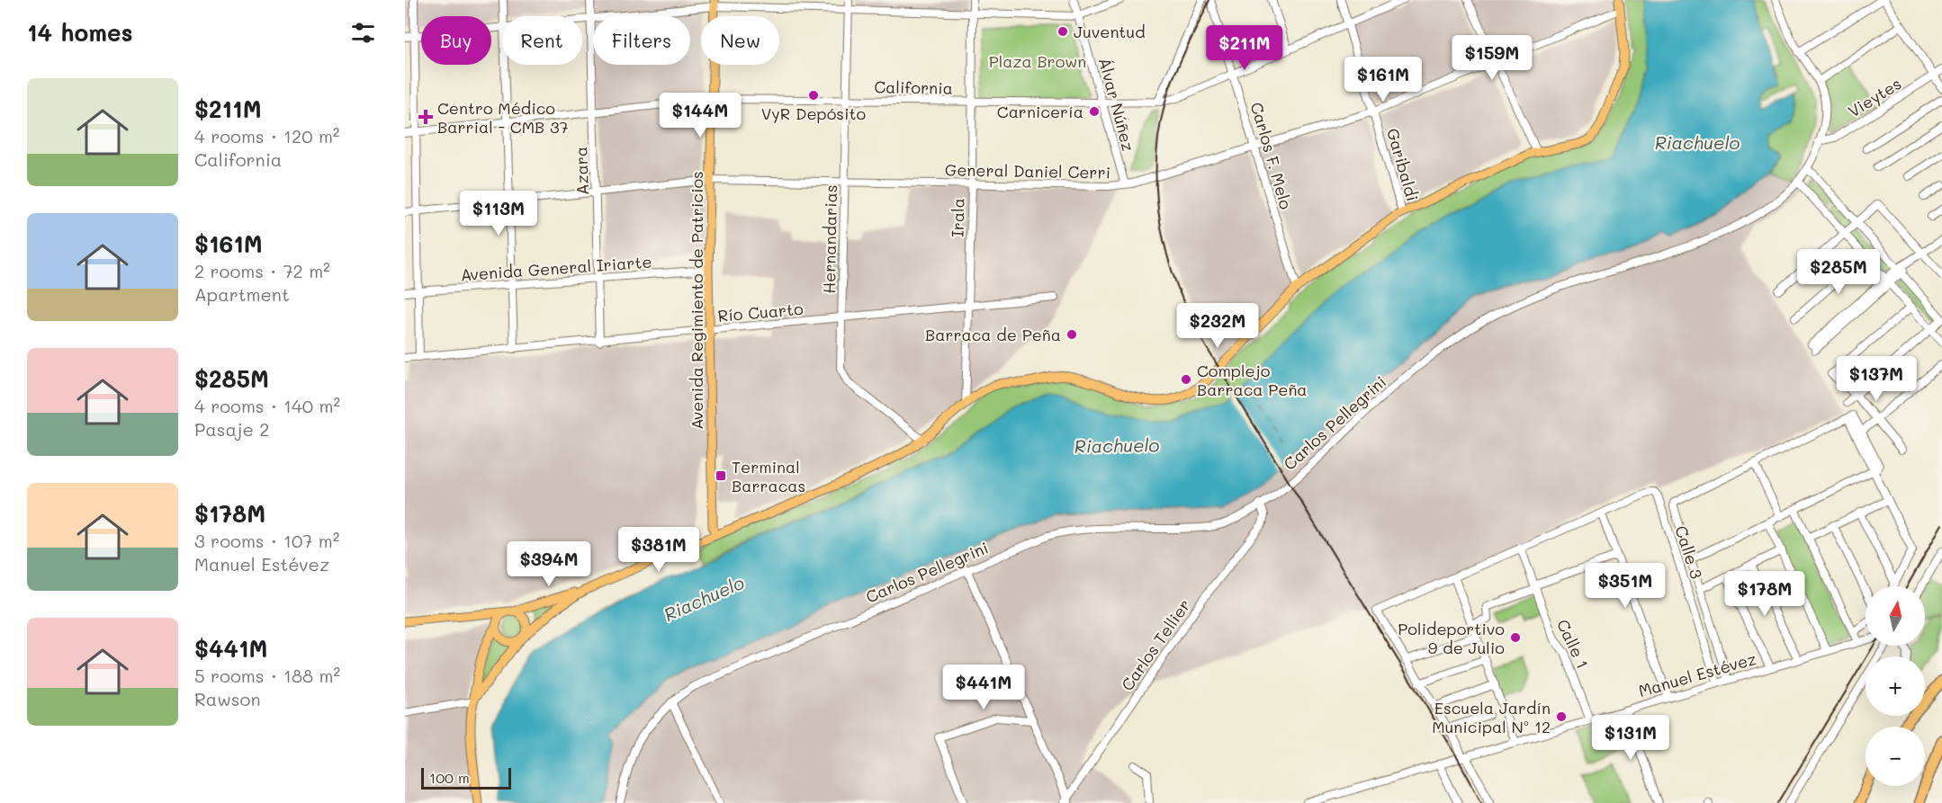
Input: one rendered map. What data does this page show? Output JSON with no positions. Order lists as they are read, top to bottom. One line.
{"streets":{"main road":["Avenida Regimiento de Patricios"],"street":["California","Vieytes","Álvar Núñez","Carlos F. Melo","Garibaldi","Azara","General Daniel Cerri","Irala","Hernandarias","Avenida General Iriarte","Río Cuarto","Carlos Pellegrini","Calle 3","Calle 1","Carlos Tellier","Manuel Estévez"]},"crossings":[["California","Álvar Núñez"],["California","Carlos F. Melo"],["California","Garibaldi"],["California","Azara"],["California","Irala"],["California","Hernandarias"],["California","Avenida Regimiento de Patricios"],["Vieytes","Carlos Pellegrini"],["Álvar Núñez","General Daniel Cerri"],["Carlos F. Melo","General Daniel Cerri"],["Garibaldi","General Daniel Cerri"],["Azara","General Daniel Cerri"],["Azara","Avenida General Iriarte"],["Azara","Río Cuarto"],["General Daniel Cerri","Irala"],["General Daniel Cerri","Hernandarias"],["General Daniel Cerri","Avenida Regimiento de Patricios"],["Irala","Río Cuarto"],["Hernandarias","Río Cuarto"],["Avenida General Iriarte","Avenida Regimiento de Patricios"],["Avenida Regimiento de Patricios","Río Cuarto"],["Carlos Pellegrini","Carlos Tellier"],["Calle 3","Manuel Estévez"],["Calle 1","Manuel Estévez"]],"water":["Riachuelo"],"parks":["Plaza Brown"],"places":{"other":["Juventud","VyR Depósito","Carnicería","Barraca de Peña","Complejo Barraca Peña","Polideportivo 9 de Julio","Escuela Jardín Municipal Nº 12"],"health":["Centro Médico Barrial - CMB 37"],"transit":["Terminal Barracas"]},"scale_bar":"100 m","north":"top","page":{"heading":"14 homes","chip":["Buy","Rent","Filters","New"],"price":["$211M","$159M","$161M","$144M","$113M","$285M","$232M","$137M","$381M","$394M","$351M","$178M","$441M","$131M"],"list":[{"name":"$211M","note":"4 rooms · 120 m² · California"},{"name":"$161M","note":"2 rooms · 72 m² · Apartment"},{"name":"$285M","note":"4 rooms · 140 m² · Pasaje 2"},{"name":"$178M","note":"3 rooms · 107 m² · Manuel Estévez"},{"name":"$441M","note":"5 rooms · 188 m² · Rawson"}],"map_buttons":["+","−"],"scale":"100 m"}}
